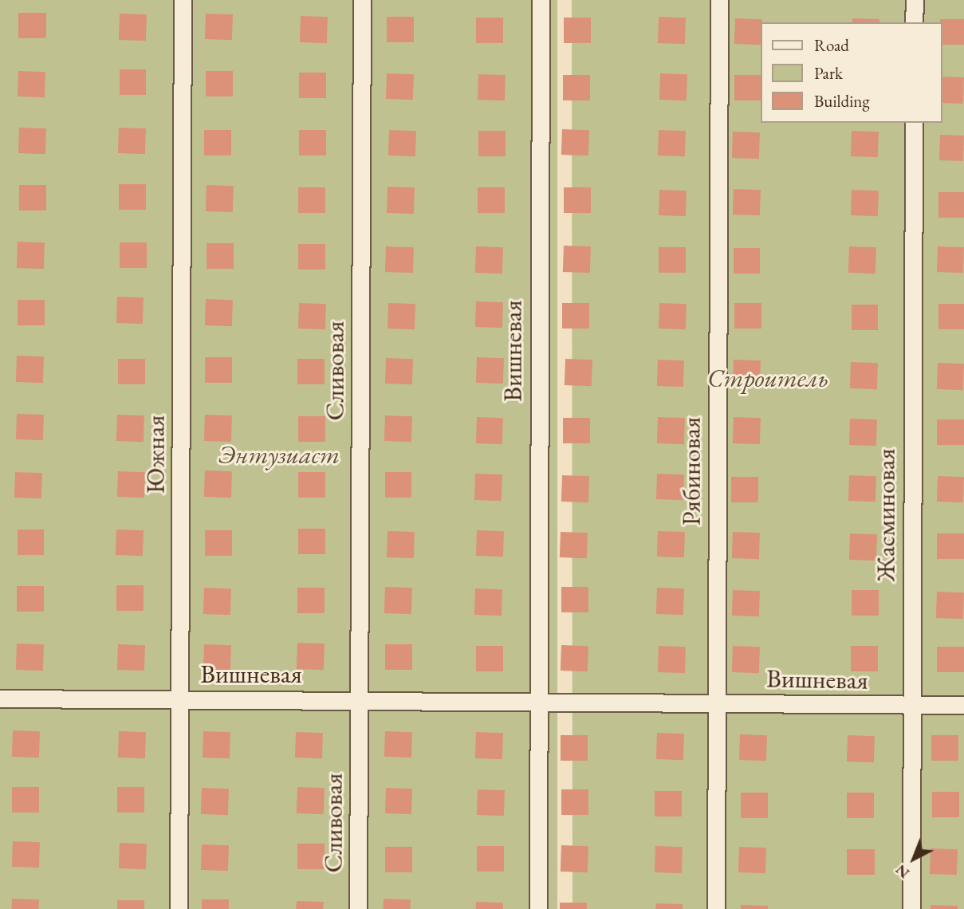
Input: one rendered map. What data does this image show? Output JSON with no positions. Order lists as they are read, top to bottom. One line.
{"streets":{"street":["Вишневая","Сливовая","Южная","Рябиновая","Жасминовая"]},"crossings":[["Вишневая","Сливовая"],["Вишневая","Южная"],["Вишневая","Рябиновая"],["Вишневая","Жасминовая"]],"parks":["Строитель","Энтузиаст"],"legend":["Road","Park","Building"],"north":"bottom left"}
